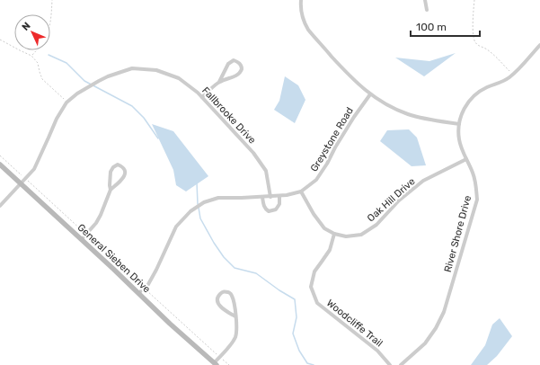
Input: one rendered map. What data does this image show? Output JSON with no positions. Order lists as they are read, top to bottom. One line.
{"streets":{"street":["Fallbrooke Drive","Greystone Road","Oak Hill Drive","River Shore Drive","General Sieben Drive","Woodcliffe Trail"]},"crossings":[["Fallbrooke Drive","Greystone Road"],["Fallbrooke Drive","General Sieben Drive"],["Greystone Road","General Sieben Drive"],["Oak Hill Drive","River Shore Drive"],["Oak Hill Drive","Woodcliffe Trail"]],"scale_bar":"100 m","north":"top left"}
